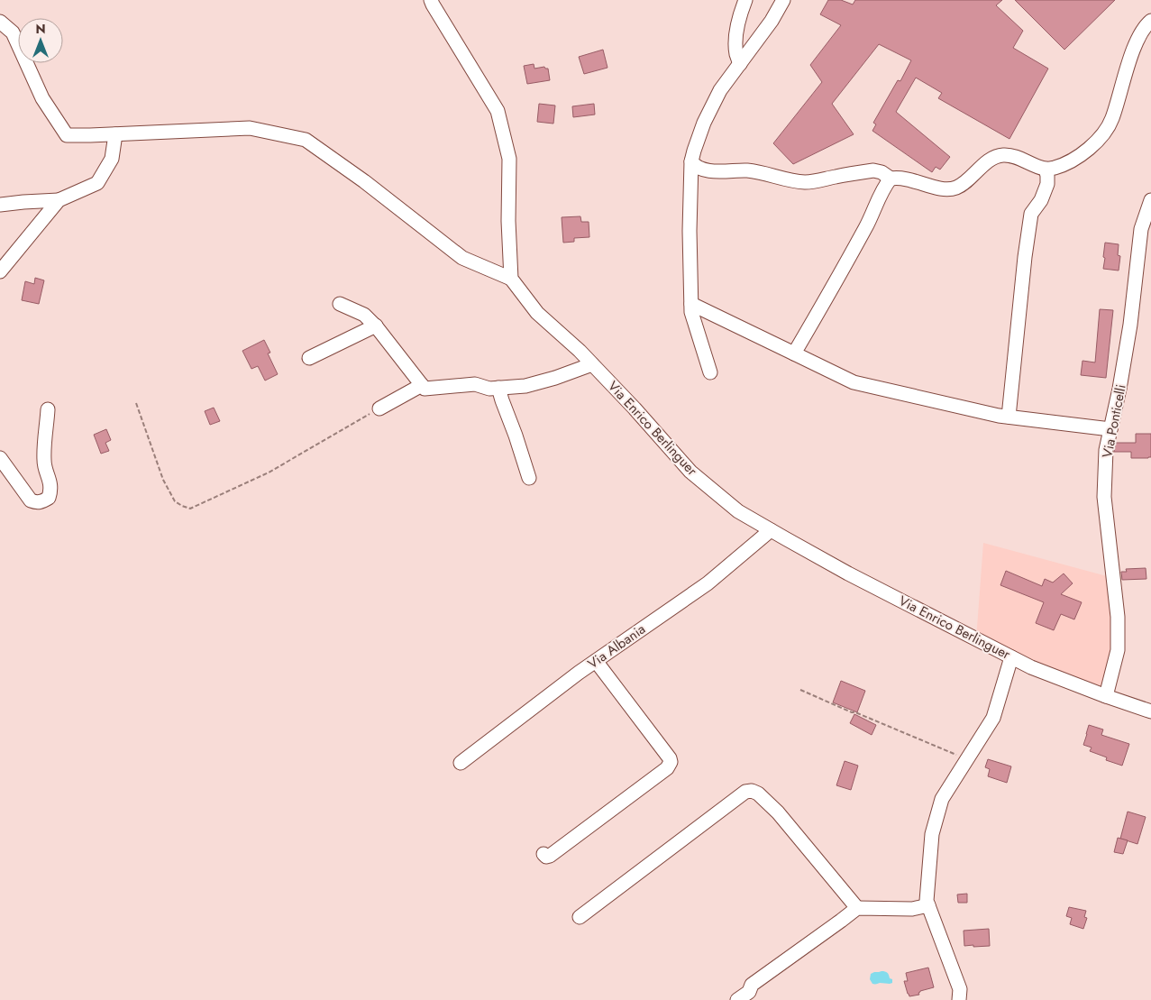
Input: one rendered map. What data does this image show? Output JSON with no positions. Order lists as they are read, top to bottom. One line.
{"streets":{"street":["Via Ponticelli","Via Enrico Berlinguer","Via Albania"]},"crossings":[["Via Ponticelli","Via Enrico Berlinguer"],["Via Enrico Berlinguer","Via Albania"]],"north":"top"}
